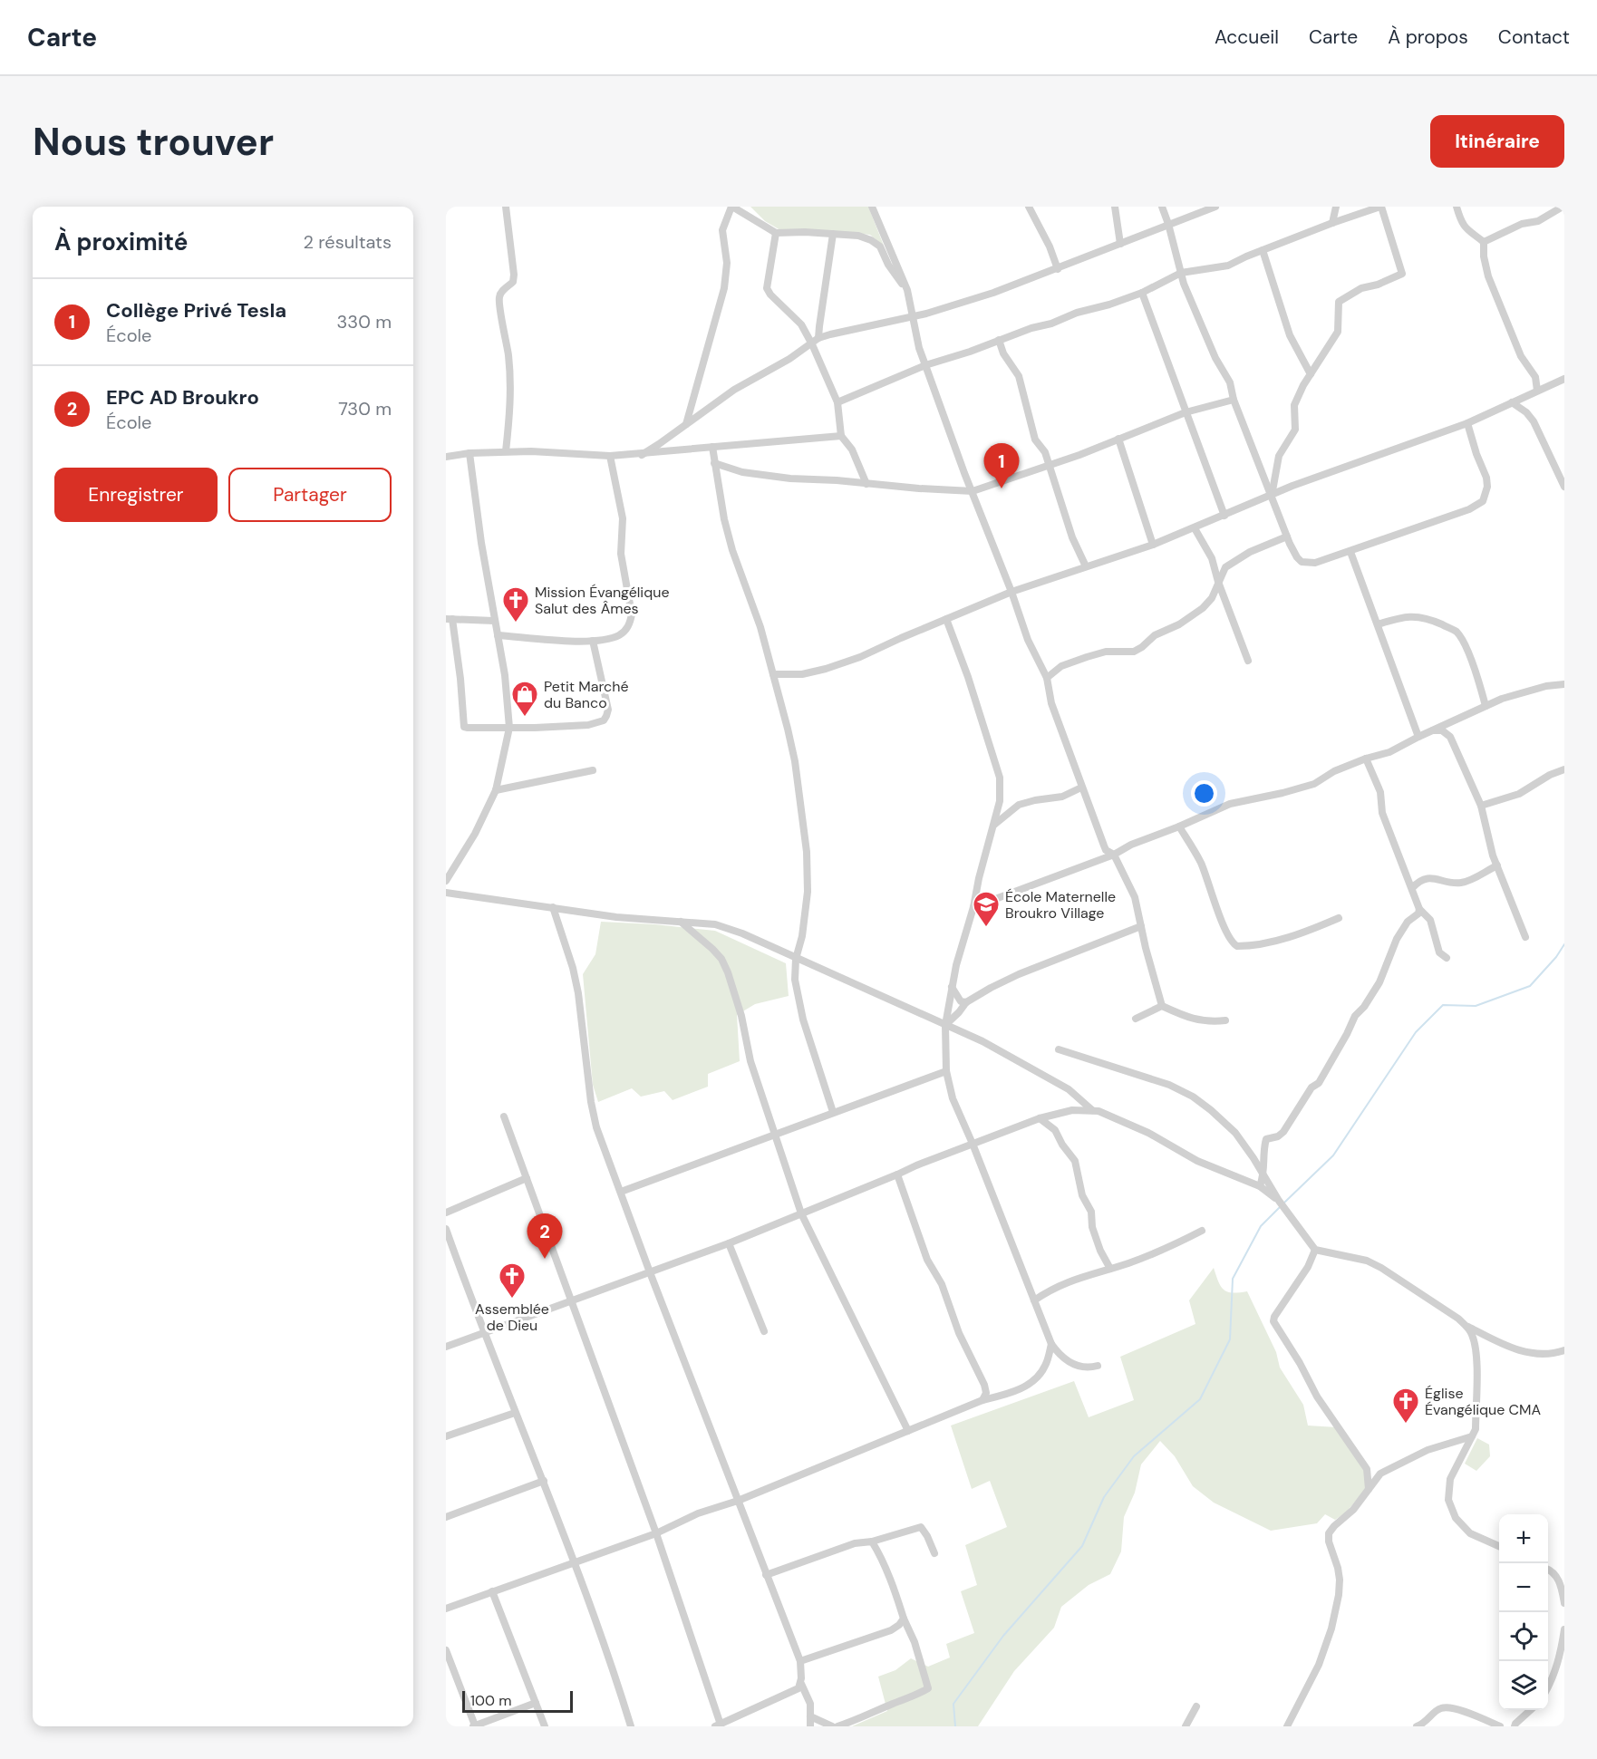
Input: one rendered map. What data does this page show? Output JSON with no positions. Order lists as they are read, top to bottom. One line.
{"places":{"church":["Mission Évangélique Salut des Âmes","Assemblée de Dieu","Église Évangélique CMA"],"shop":["Petit Marché du Banco"],"school or university":["École Maternelle Broukro Village"]},"scale_bar":"100 m","page":{"header":"Carte","nav":["Accueil","Carte","À propos","Contact"],"buttons":["Itinéraire",["Enregistrer","Partager"]],"title":"Nous trouver","heading":["À proximité","2 résultats"],"list":[{"mark":"1","name":"Collège Privé Tesla","note":"École","value":"330 m"},{"mark":"2","name":"EPC AD Broukro","note":"École","value":"730 m"}],"pins":["1","2"],"map_buttons":["+","−"],"scale":"100 m"}}
